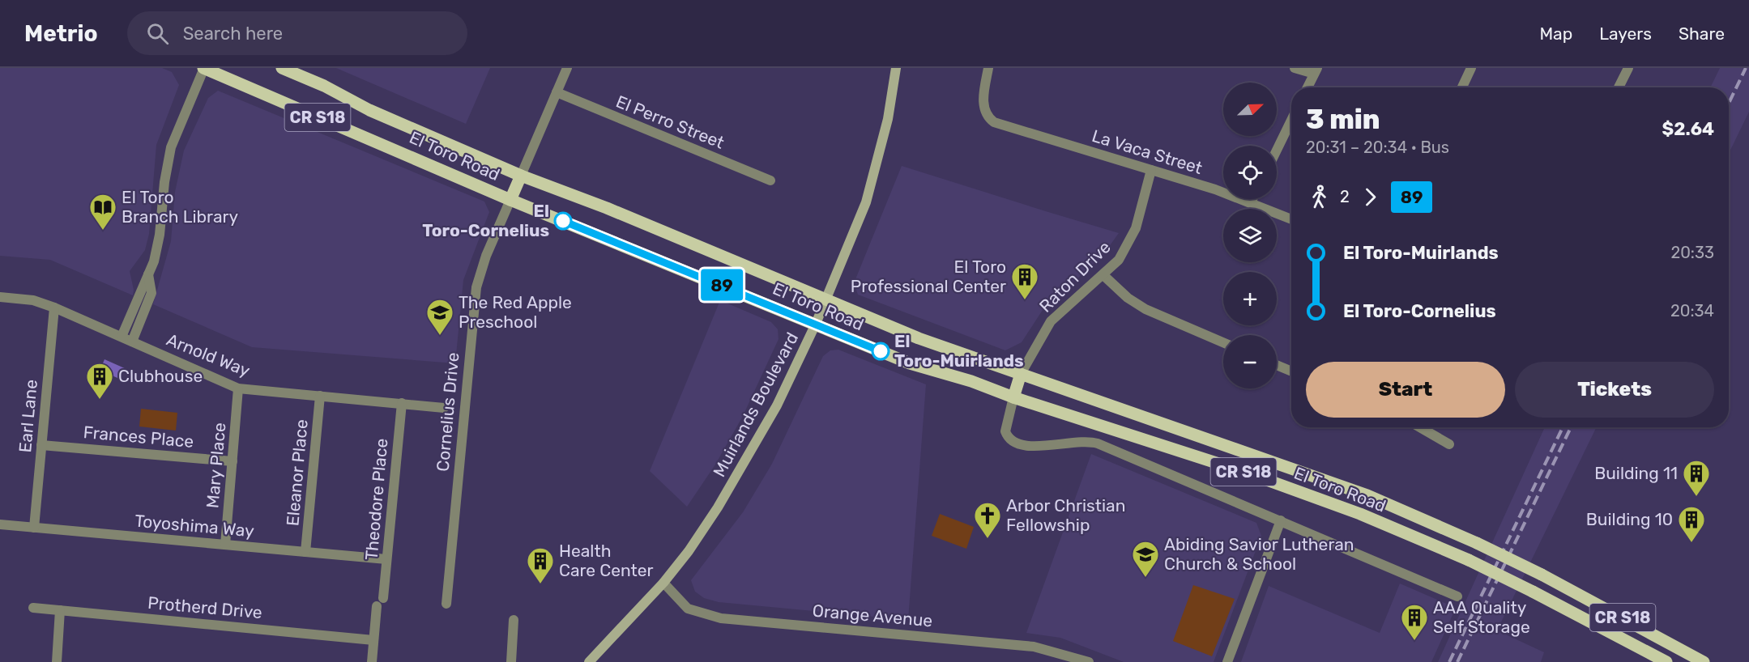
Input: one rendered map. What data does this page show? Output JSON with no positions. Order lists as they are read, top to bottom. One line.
{"streets":{"main road":["CR S18","El Toro Road","Muirlands Boulevard"],"street":["El Perro Street","La Vaca Street","Raton Drive","Arnold Way","Cornelius Drive","Earl Lane","Frances Place","Mary Place","Eleanor Place","Theodore Place","Toyoshima Way","Protherd Drive","Orange Avenue"]},"crossings":[["La Vaca Street","Raton Drive"],["El Toro Road","Raton Drive"],["El Toro Road","Muirlands Boulevard"],["El Toro Road","Cornelius Drive"],["Arnold Way","Earl Lane"],["Arnold Way","Mary Place"],["Arnold Way","Eleanor Place"],["Arnold Way","Theodore Place"],["Muirlands Boulevard","Orange Avenue"],["Earl Lane","Frances Place"],["Earl Lane","Toyoshima Way"],["Frances Place","Mary Place"],["Mary Place","Toyoshima Way"],["Eleanor Place","Toyoshima Way"],["Theodore Place","Toyoshima Way"],["Theodore Place","Protherd Drive"]],"places":{"other":["El Toro-Cornelius","El Toro-Muirlands"],"library":["El Toro Branch Library"],"building":["El Toro Professional Center","Clubhouse","Building 11","Building 10","Health Care Center","AAA Quality Self Storage"],"school or university":["The Red Apple Preschool","Abiding Savior Lutheran Church & School"],"church":["Arbor Christian Fellowship"]},"lines":["bus line 89"],"north":"top right","page":{"header":"Metrio","search":"Search here","nav":["Map","Layers","Share"],"on_map":"89","map_buttons":["+","−"],"heading":["3 min","20:31 – 20:34 · Bus","$2.64"],"legs":["2","89"],"list":[{"name":"El Toro-Muirlands","value":"20:33"},{"name":"El Toro-Cornelius","value":"20:34"}],"buttons":["Start","Tickets"]}}
